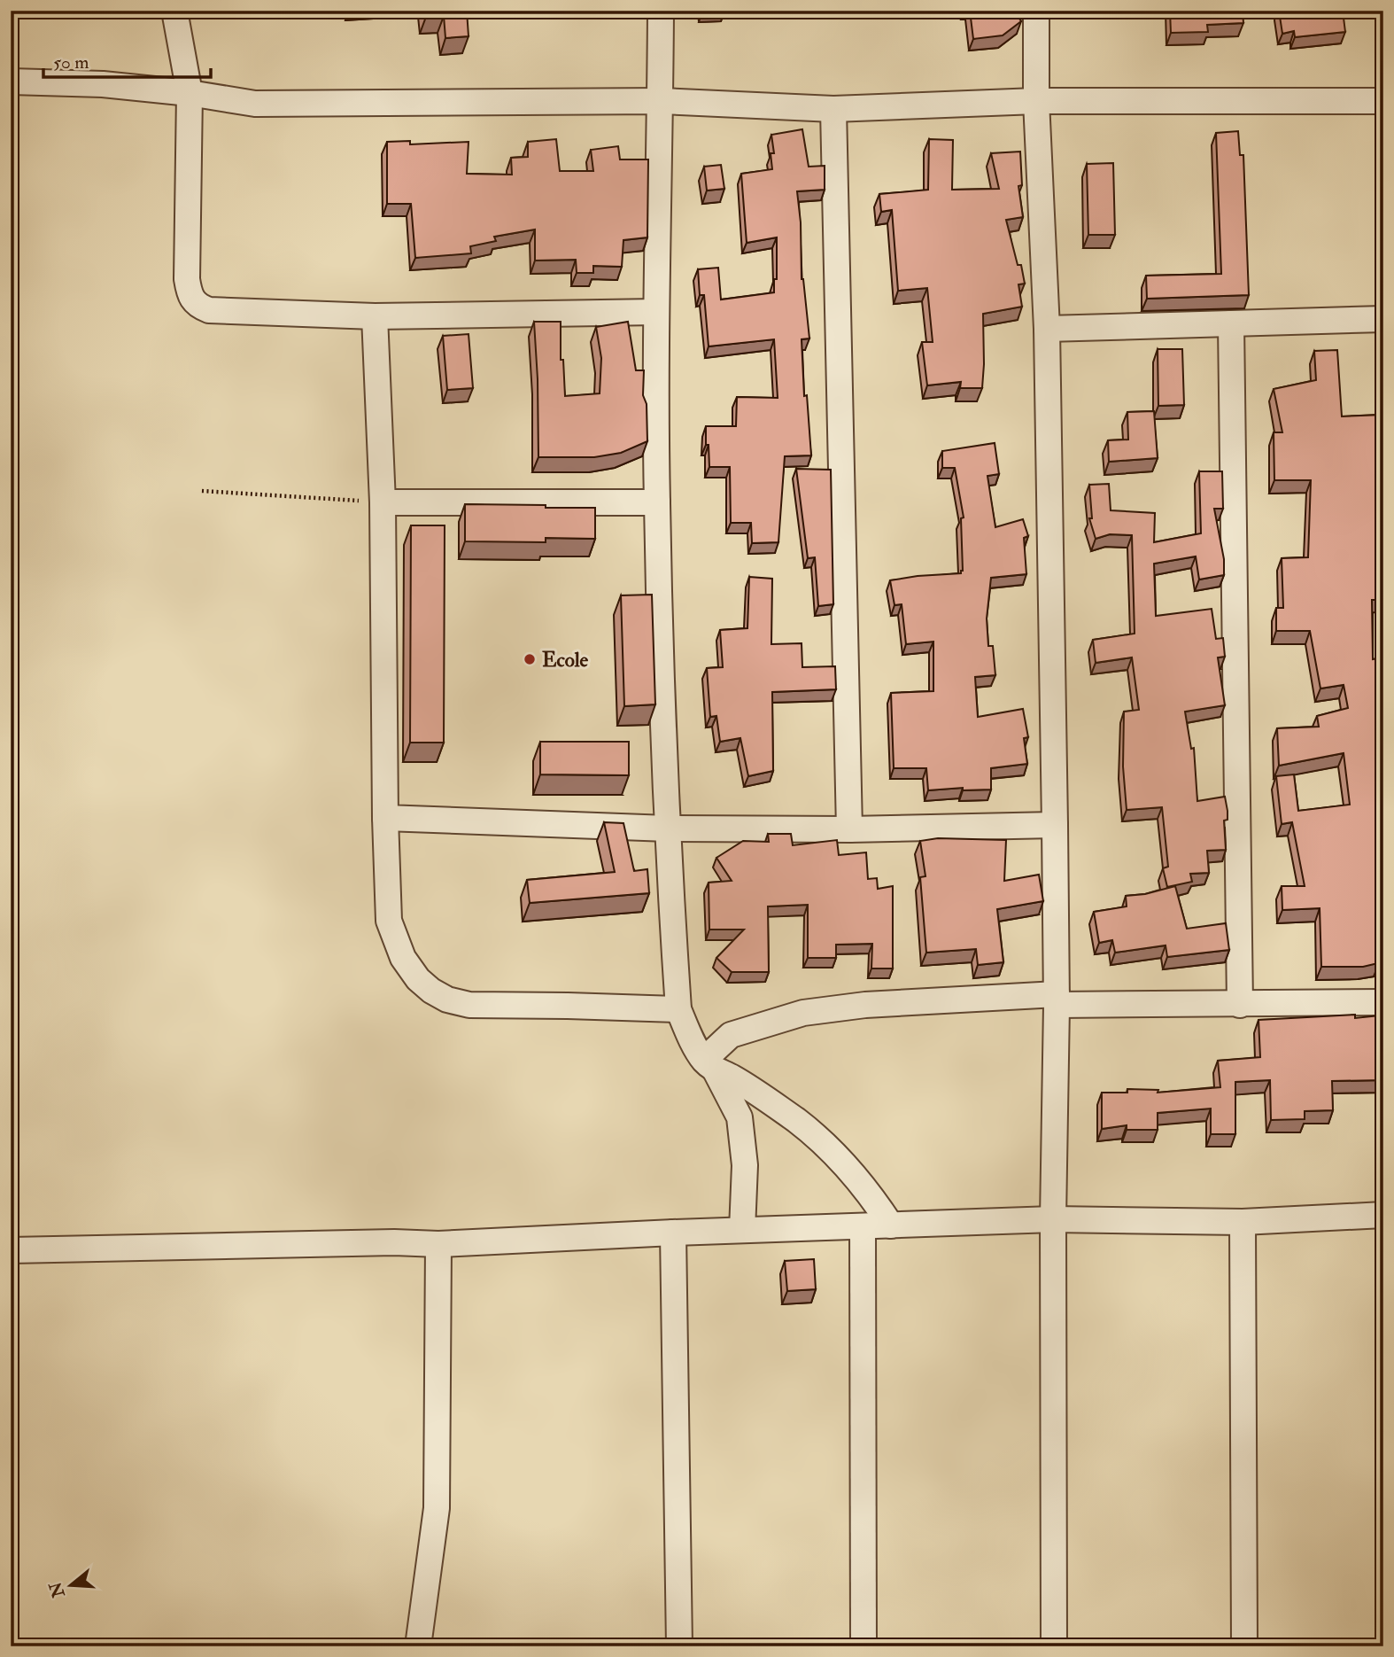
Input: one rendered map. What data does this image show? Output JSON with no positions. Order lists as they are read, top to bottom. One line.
{"places":["Ecole"],"scale_bar":"50 m","north":"left"}
